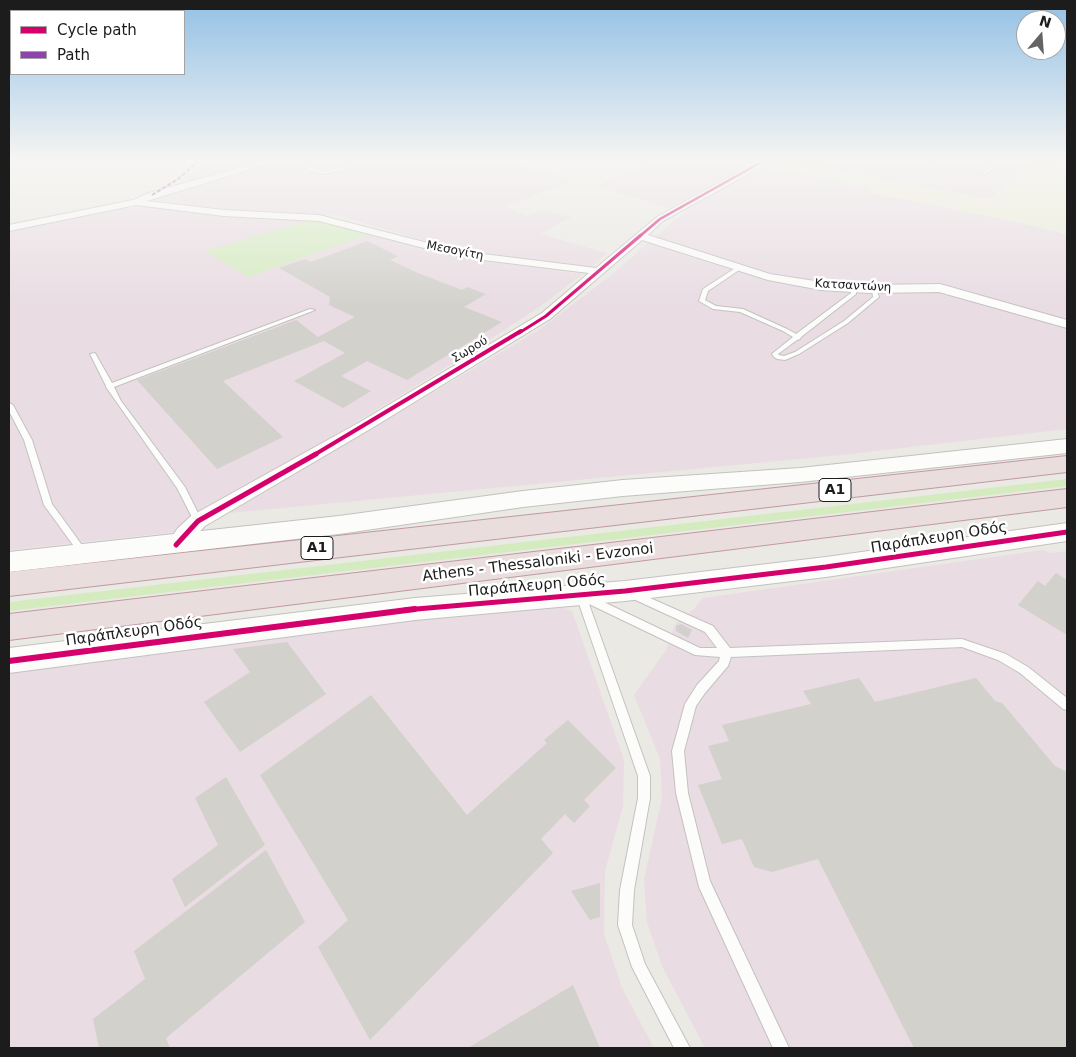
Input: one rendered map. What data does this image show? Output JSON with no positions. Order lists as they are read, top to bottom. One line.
{"streets":{"highway":["Α1","Athens - Thessaloniki - Evzonoi"],"street":["Μεσογίτη","Κατσαντώνη","Σωρού","Παράπλευρη Οδός"]},"crossings":[["Μεσογίτη","Σωρού"],["Κατσαντώνη","Σωρού"]],"legend":["Cycle path","Path"],"north":"top"}
